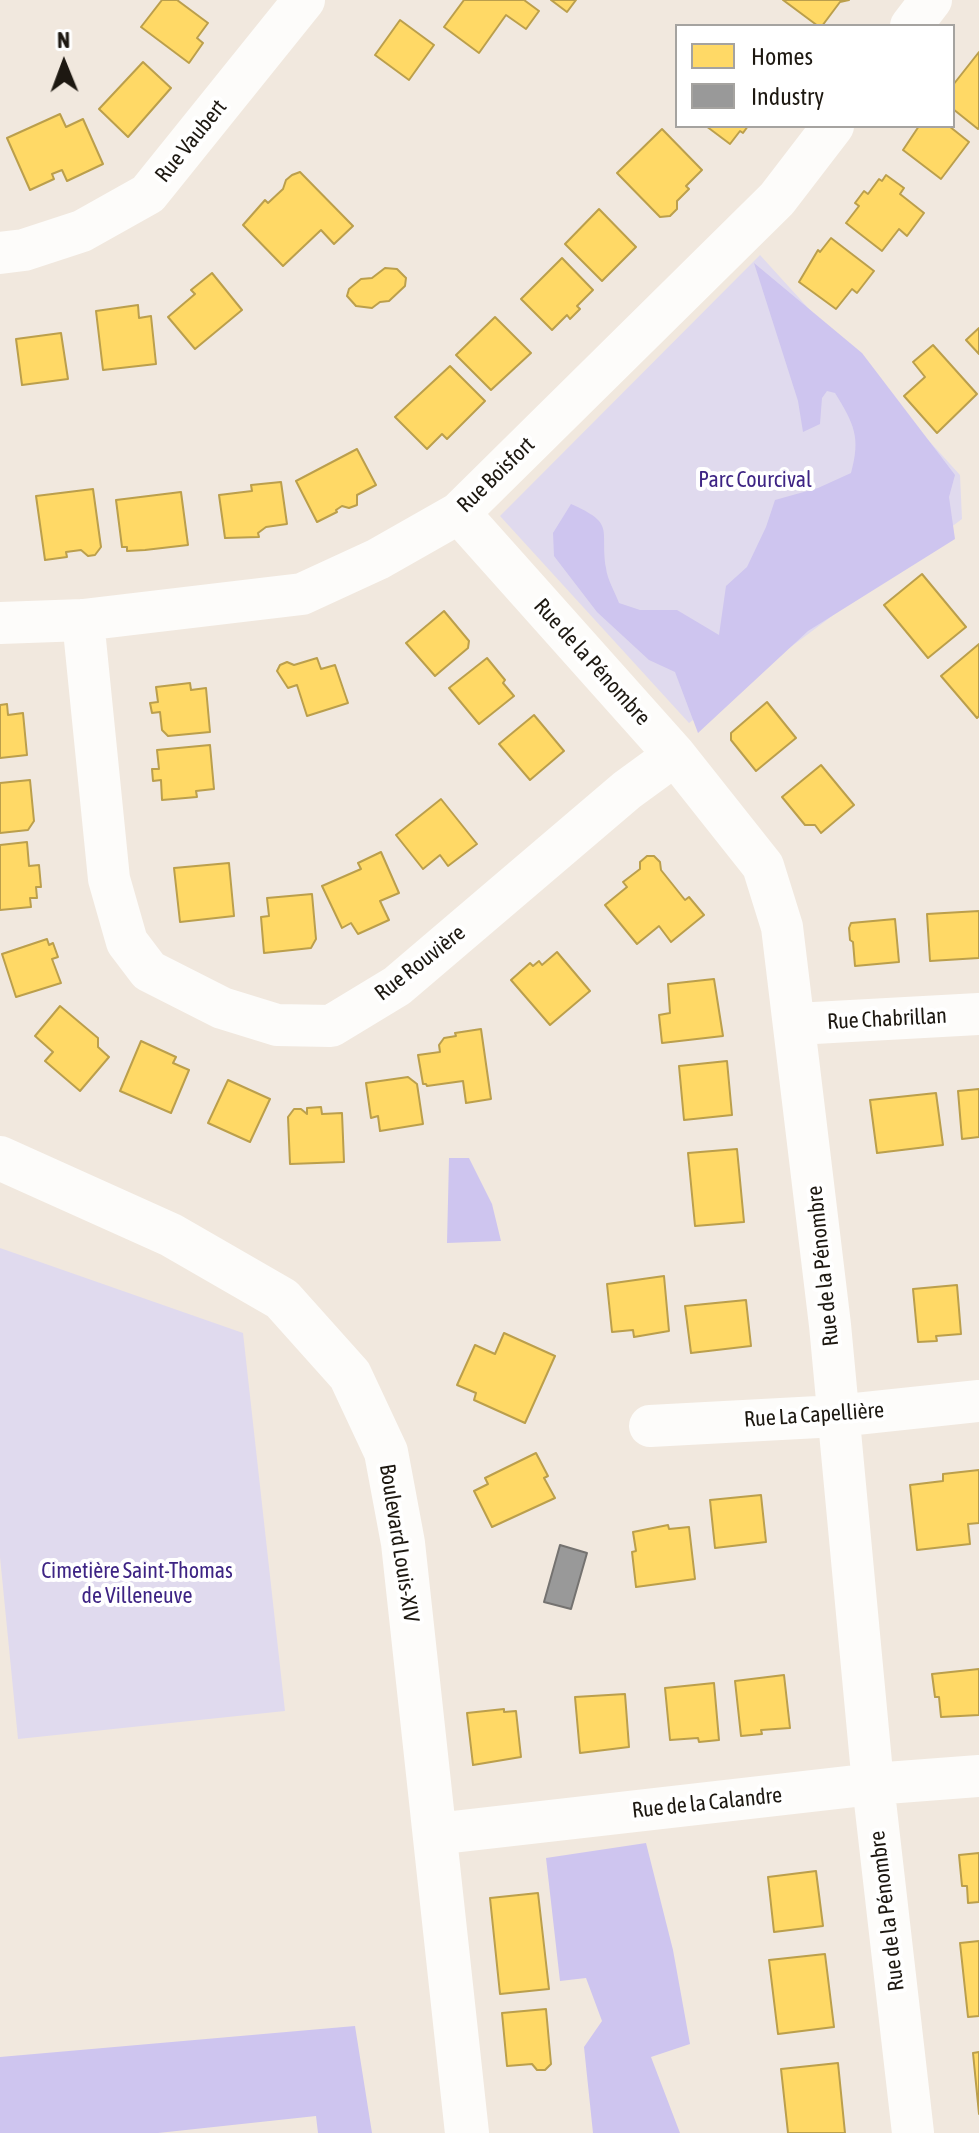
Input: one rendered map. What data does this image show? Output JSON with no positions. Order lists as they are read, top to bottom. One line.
{"streets":{"main road":["Boulevard Louis-XIV"],"street":["Rue Vaubert","Rue Boisfort","Rue de la Pénombre","Rue Rouvière","Rue Chabrillan","Rue La Capellière","Rue de la Calandre"]},"crossings":[["Rue Boisfort","Rue de la Pénombre"],["Rue Boisfort","Rue Rouvière"],["Rue de la Pénombre","Rue Rouvière"],["Rue de la Pénombre","Rue Chabrillan"],["Rue de la Pénombre","Rue La Capellière"],["Rue de la Pénombre","Rue de la Calandre"],["Boulevard Louis-XIV","Rue de la Calandre"]],"parks":["Parc Courcival","Cimetière Saint-Thomas de Villeneuve"],"legend":["Homes","Industry"],"north":"top"}
